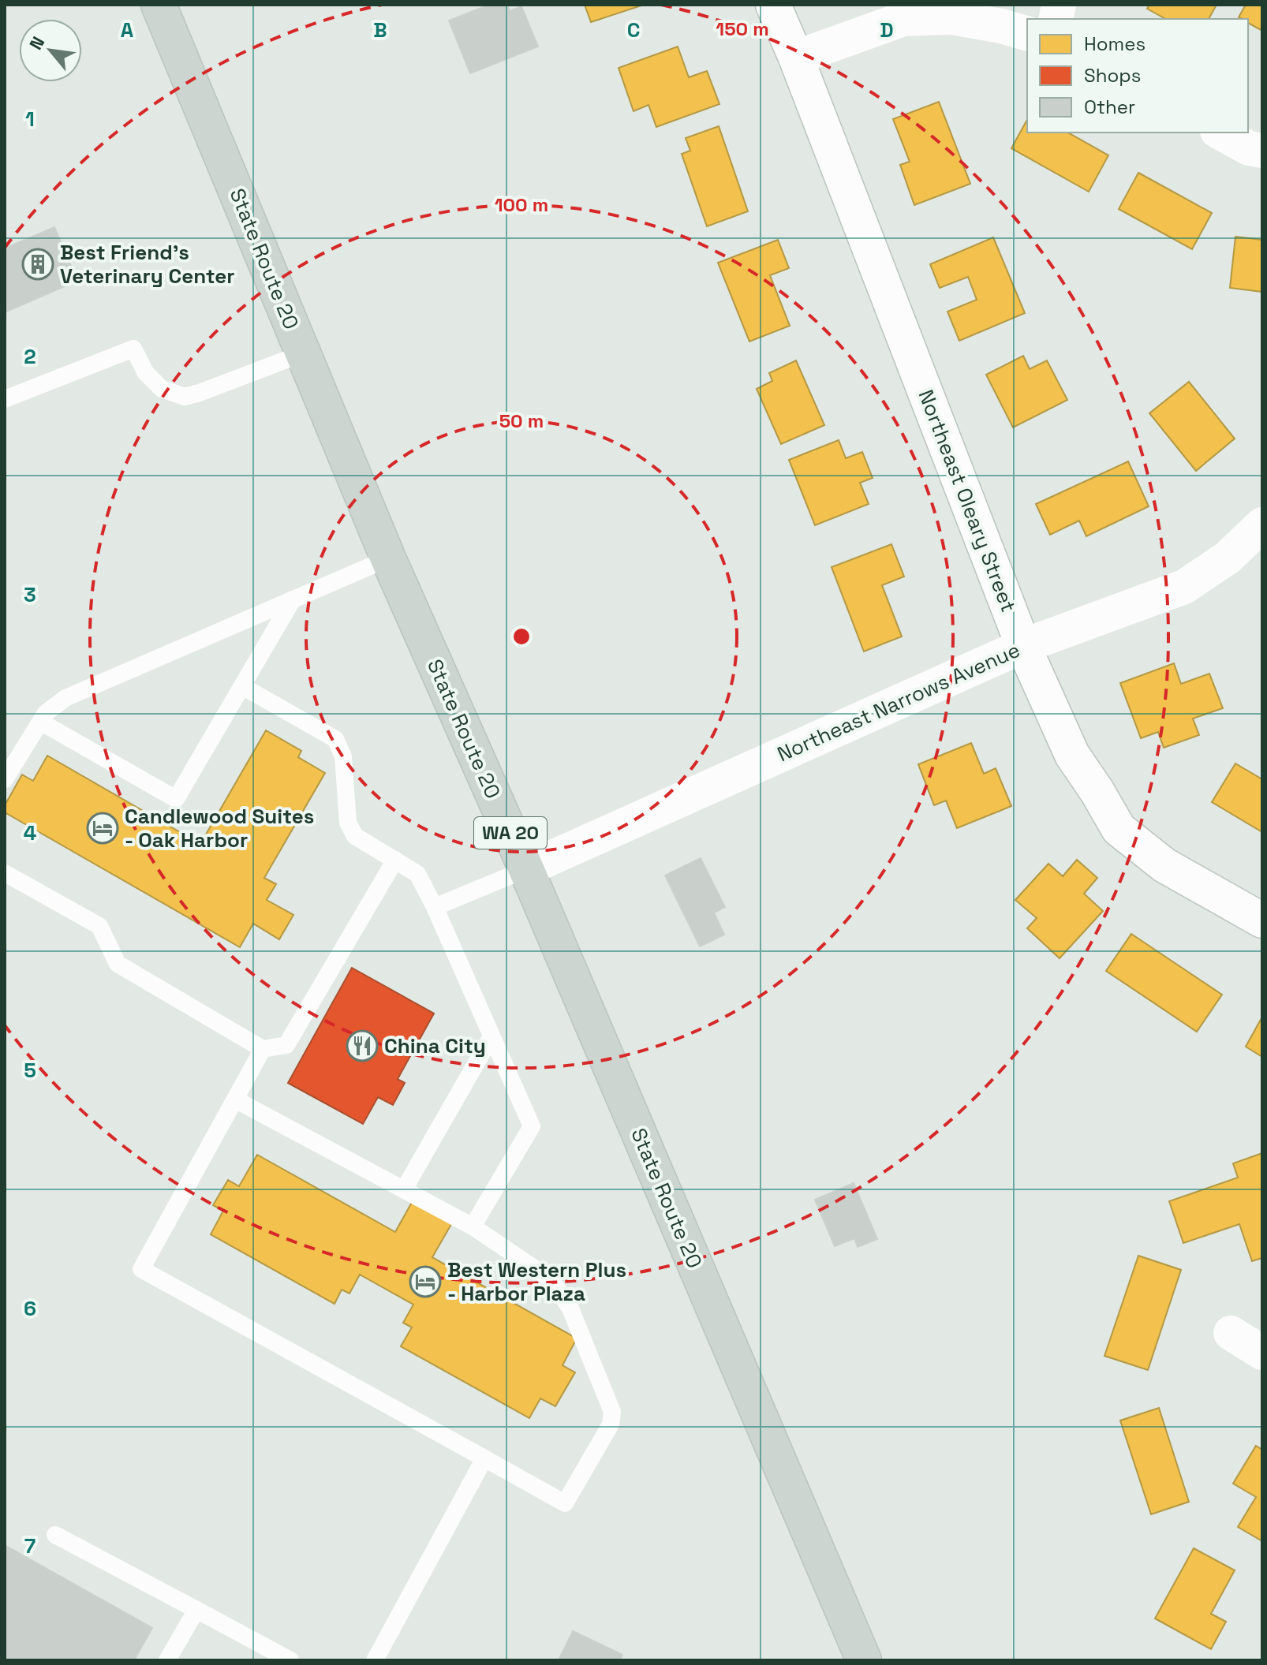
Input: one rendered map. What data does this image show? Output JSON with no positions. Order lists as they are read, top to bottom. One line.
{"streets":{"main road":["State Route 20","WA 20"],"street":["Northeast Oleary Street","Northeast Narrows Avenue"]},"crossings":[["State Route 20","Northeast Narrows Avenue"],["Northeast Oleary Street","Northeast Narrows Avenue"]],"places":{"building":["Best Friend's Veterinary Center"],"hotel":["Candlewood Suites - Oak Harbor","Best Western Plus - Harbor Plaza"],"restaurant":["China City"]},"legend":["Homes","Shops","Other"],"north":"top left","grid":{"columns":["A","B","C","D"],"rows":["1","2","3","4","5","6","7"]},"rings":["150 m","100 m","50 m"]}
